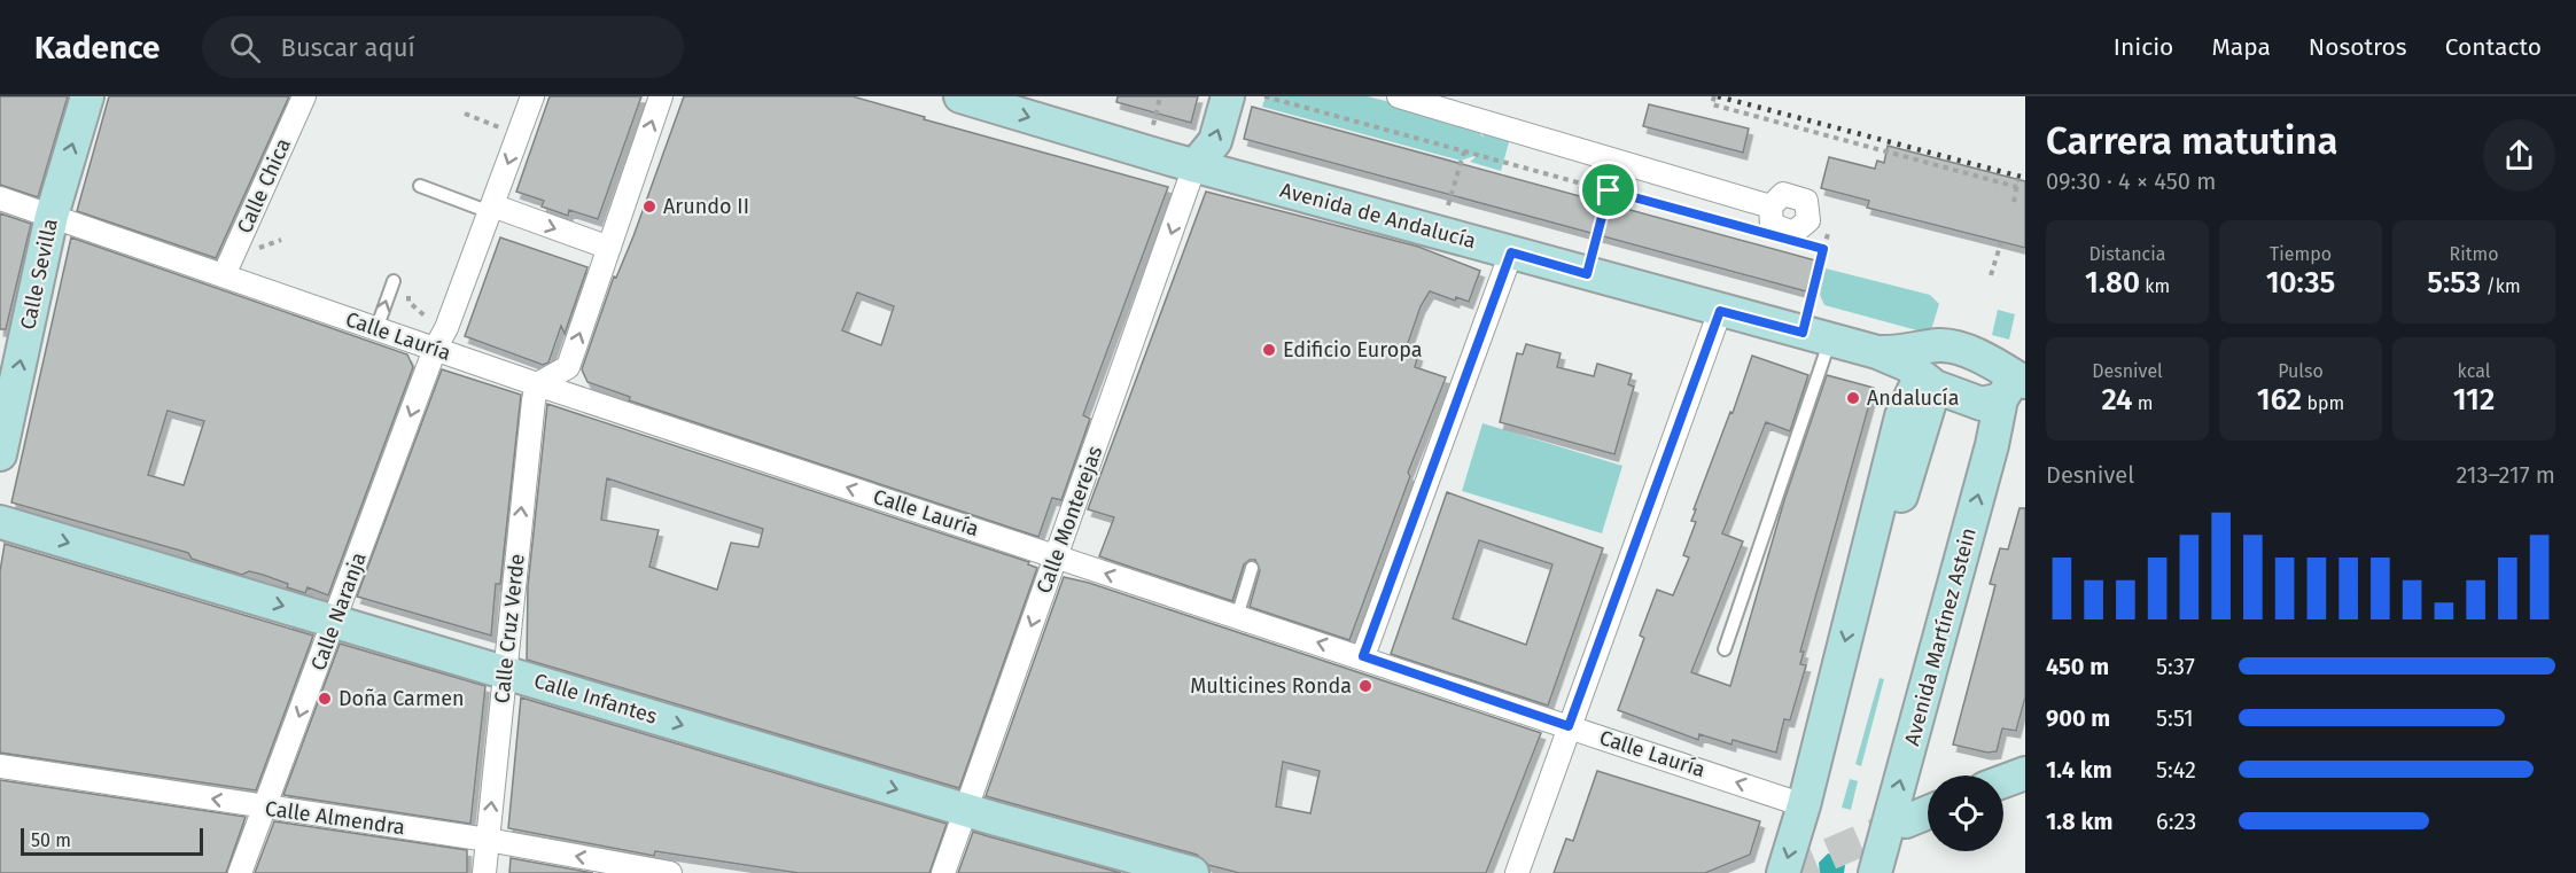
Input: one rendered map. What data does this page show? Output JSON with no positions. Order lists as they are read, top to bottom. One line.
{"streets":{"main road":["Avenida de Andalucía","Calle Sevilla","Avenida Martínez Astein","Calle Infantes"],"street":["Calle Chica","Calle Lauría","Calle Monterejas","Calle Naranja","Calle Cruz Verde","Calle Almendra"]},"crossings":[["Calle Chica","Calle Lauría"],["Avenida de Andalucía","Calle Monterejas"],["Avenida de Andalucía","Avenida Martínez Astein"],["Calle Sevilla","Calle Lauría"],["Calle Lauría","Calle Monterejas"],["Calle Lauría","Calle Naranja"],["Calle Lauría","Calle Cruz Verde"],["Calle Monterejas","Calle Infantes"],["Calle Naranja","Calle Infantes"],["Calle Naranja","Calle Almendra"],["Calle Cruz Verde","Calle Infantes"],["Calle Cruz Verde","Calle Almendra"]],"one_way":["Calle Sevilla","Calle Lauría","Calle Monterejas","Calle Naranja","Calle Cruz Verde","Calle Infantes","Calle Almendra"],"places":["Arundo II","Edificio Europa","Andalucía","Multicines Ronda","Doña Carmen"],"scale_bar":"50 m","page":{"header":"Kadence","search":"Buscar aquí","nav":["Inicio","Mapa","Nosotros","Contacto"],"heading":["Carrera matutina","09:30 · 4 × 450 m"],"stats":[["Distancia","1.80 km"],["Tiempo","10:35"],["Ritmo","5:53 /km"],["Desnivel","24 m"],["Pulso","162 bpm"],["kcal","112"]],"chart":["Desnivel","213–217 m"],"list":[{"name":"450 m","note":"5:37"},{"name":"900 m","note":"5:51"},{"name":"1.4 km","note":"5:42"},{"name":"1.8 km","note":"6:23"}],"scale":"50 m"}}
